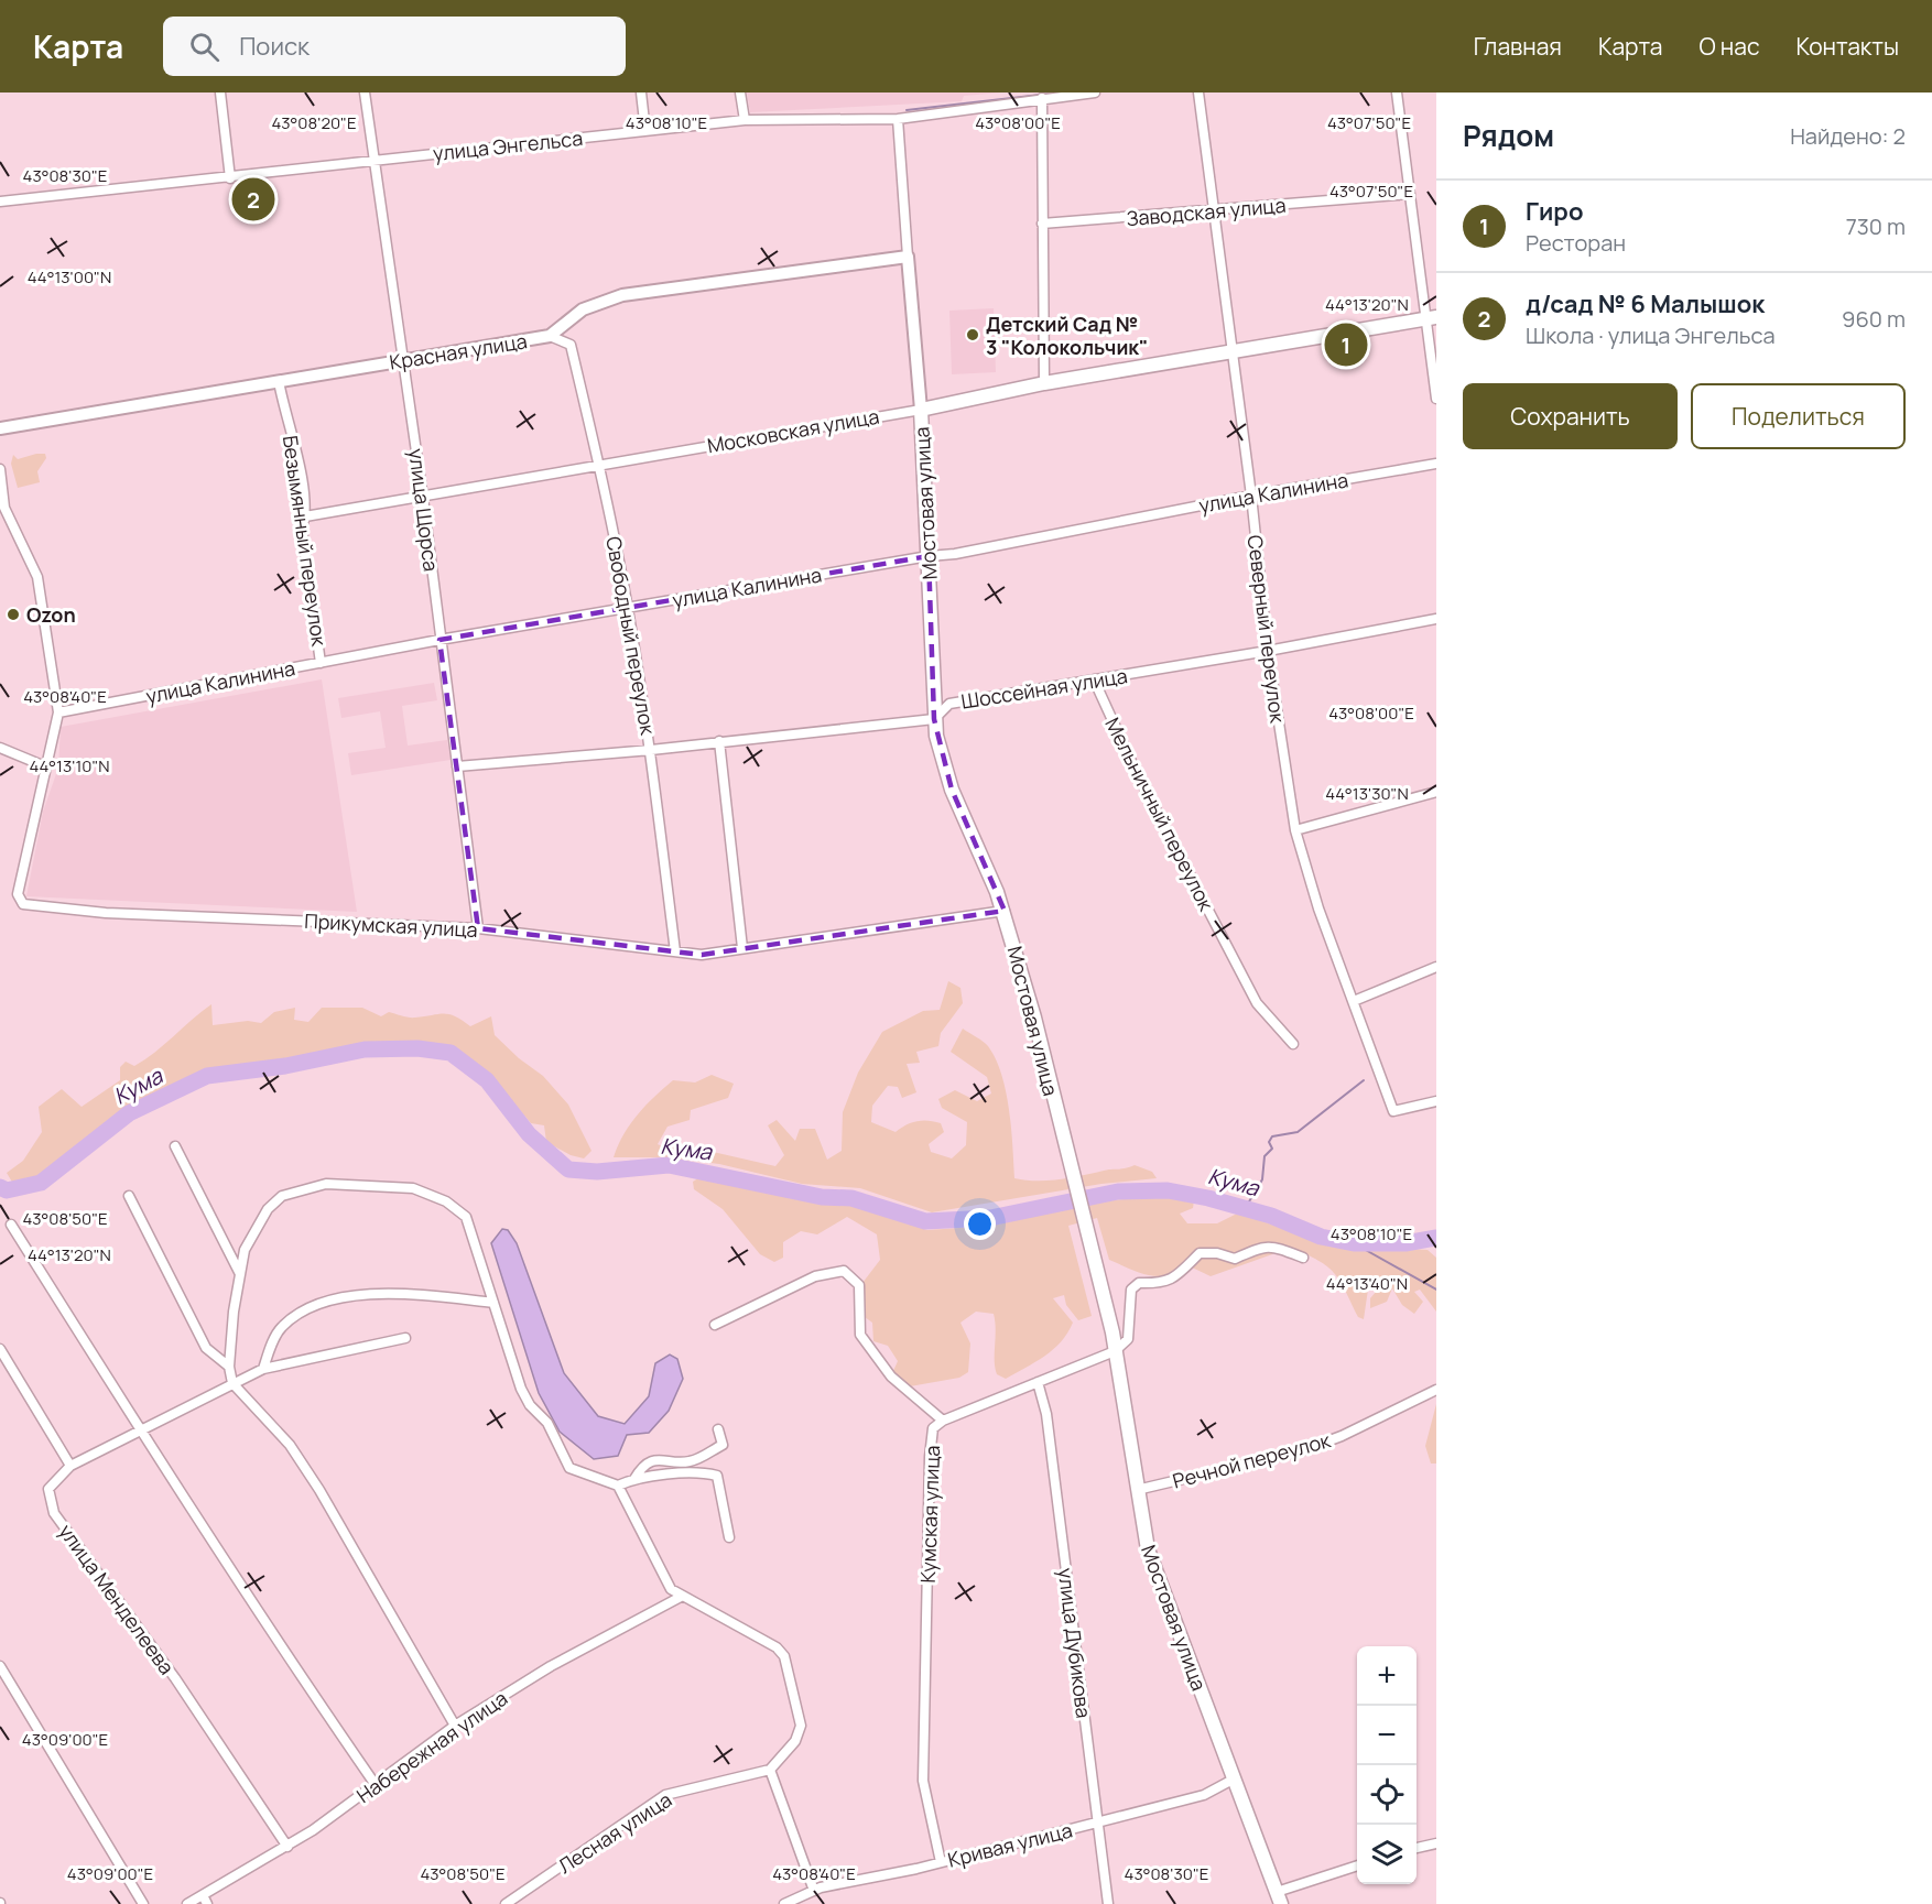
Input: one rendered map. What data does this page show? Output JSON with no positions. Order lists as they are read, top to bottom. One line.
{"streets":{"main road":["Московская улица","Мостовая улица"],"street":["улица Энгельса","Заводская улица","Красная улица","улица Калинина","улица Щорса","Безымянный переулок","Северный переулок","Свободный переулок","Шоссейная улица","Мельничный переулок","Прикумская улица","Речной переулок","Кумская улица","улица Менделеева","улица Дубикова","Набережная улица","Лесная улица","Кривая улица"]},"crossings":[["улица Энгельса","Мостовая улица"],["улица Энгельса","улица Щорса"],["Заводская улица","Северный переулок"],["Красная улица","Мостовая улица"],["Красная улица","улица Щорса"],["Красная улица","Безымянный переулок"],["Красная улица","Свободный переулок"],["Московская улица","Мостовая улица"],["Московская улица","улица Щорса"],["Московская улица","Безымянный переулок"],["Московская улица","Северный переулок"],["Московская улица","Свободный переулок"],["улица Калинина","Мостовая улица"],["улица Калинина","улица Щорса"],["улица Калинина","Безымянный переулок"],["улица Калинина","Северный переулок"],["улица Калинина","Свободный переулок"],["Мостовая улица","Шоссейная улица"],["Мостовая улица","Прикумская улица"],["Мостовая улица","Речной переулок"],["Мостовая улица","Кривая улица"],["улица Щорса","Шоссейная улица"],["улица Щорса","Прикумская улица"],["Северный переулок","Шоссейная улица"],["Свободный переулок","Шоссейная улица"],["Свободный переулок","Прикумская улица"],["Шоссейная улица","Мельничный переулок"],["Кумская улица","Кривая улица"],["улица Менделеева","Набережная улица"],["улица Дубикова","Кривая улица"]],"water":["Кума"],"places":["Детский Сад № 3 \"Колокольчик\"","Ozon"],"page":{"header":"Карта","search":"Поиск","nav":["Главная","Карта","О нас","Контакты"],"heading":["Рядом","Найдено: 2"],"pins":["2","1"],"list":[{"mark":"1","name":"Гиро","note":"Ресторан","value":"730 m"},{"mark":"2","name":"д/сад № 6 Малышок","note":"Школа · улица Энгельса","value":"960 m"}],"buttons":["Сохранить","Поделиться"],"map_buttons":["+","−"]},"coordinates":["43°08'20\"E","43°08'10\"E","43°08'00\"E","43°07'50\"E","43°08'30\"E","44°13'00\"N","44°13'20\"N","43°08'40\"E","44°13'10\"N","44°13'30\"N","43°08'50\"E","44°13'40\"N","43°09'00\"E"]}
